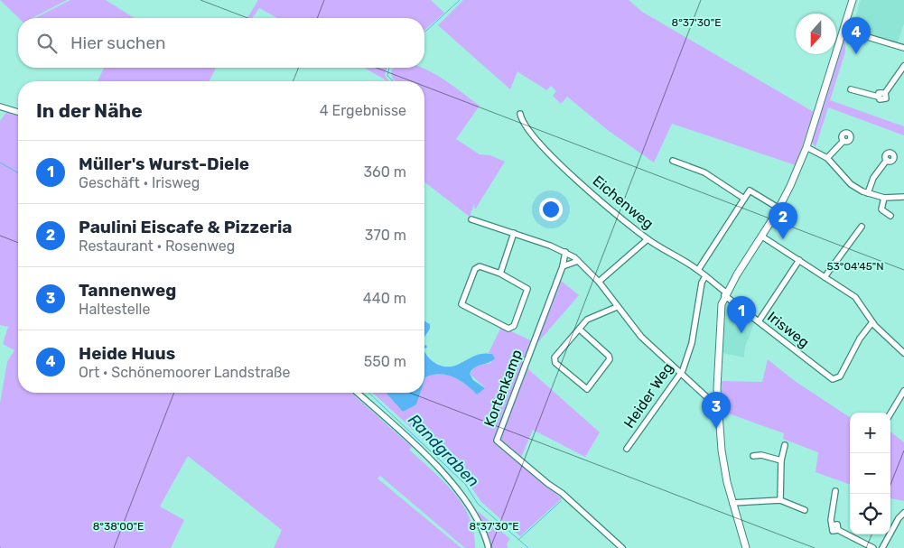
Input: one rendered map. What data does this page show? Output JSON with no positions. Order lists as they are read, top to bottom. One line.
{"streets":{"street":["Eichenweg","Irisweg","Kortenkamp","Heider Weg"]},"crossings":[["Eichenweg","Irisweg"],["Eichenweg","Heider Weg"]],"water":["Randgraben"],"north":"bottom","page":{"pins":["4","2","1","3"],"search":"Hier suchen","heading":["In der Nähe","4 Ergebnisse"],"list":[{"mark":"1","name":"Müller's Wurst-Diele","note":"Geschäft · Irisweg","value":"360 m"},{"mark":"2","name":"Paulini Eiscafe & Pizzeria","note":"Restaurant · Rosenweg","value":"370 m"},{"mark":"3","name":"Tannenweg","note":"Haltestelle","value":"440 m"},{"mark":"4","name":"Heide Huus","note":"Ort · Schönemoorer Landstraße","value":"550 m"}],"map_buttons":["+","−"]},"coordinates":["8°37'30\"E","53°04'45\"N","8°38'00\"E"]}
